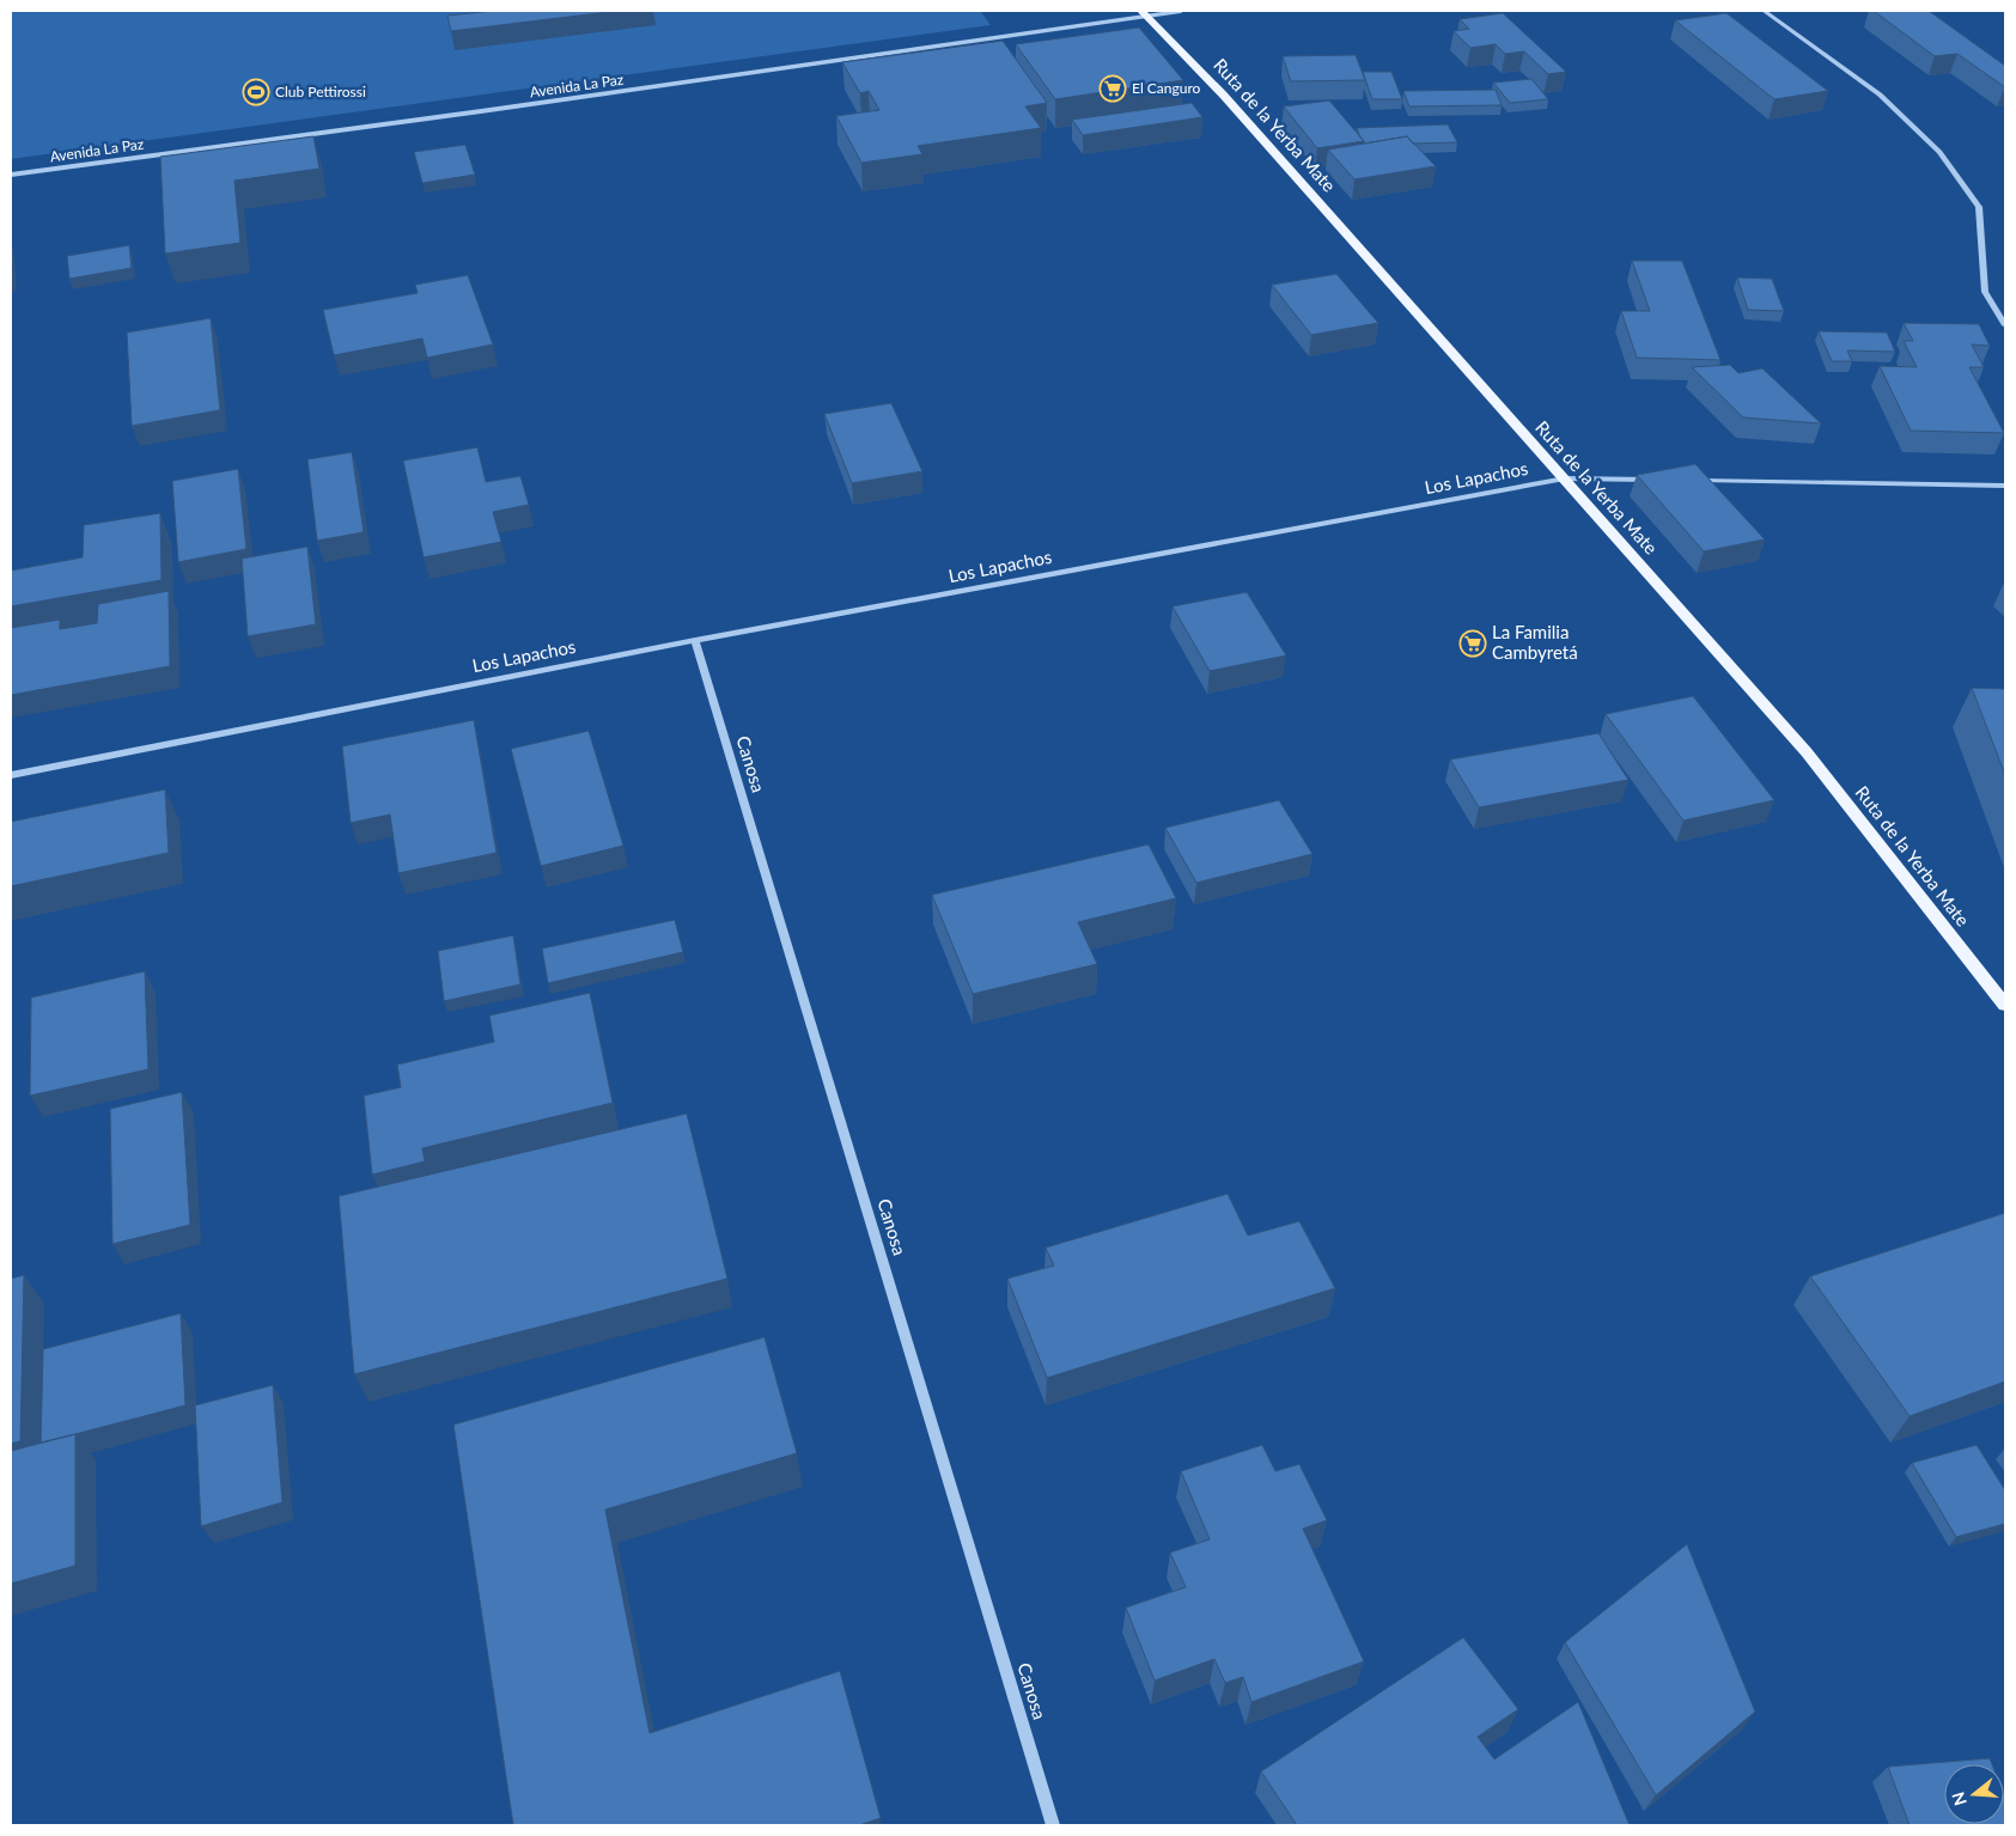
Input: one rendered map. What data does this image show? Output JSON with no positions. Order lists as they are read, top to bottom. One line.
{"streets":{"main road":["Ruta de la Yerba Mate"],"street":["Avenida La Paz","Los Lapachos","Canosa"]},"crossings":[["Avenida La Paz","Ruta de la Yerba Mate"],["Ruta de la Yerba Mate","Los Lapachos"],["Los Lapachos","Canosa"]],"places":{"supermarket":["El Canguro","La Familia Cambyretá"],"sports":["Club Pettirossi"]},"north":"left"}
